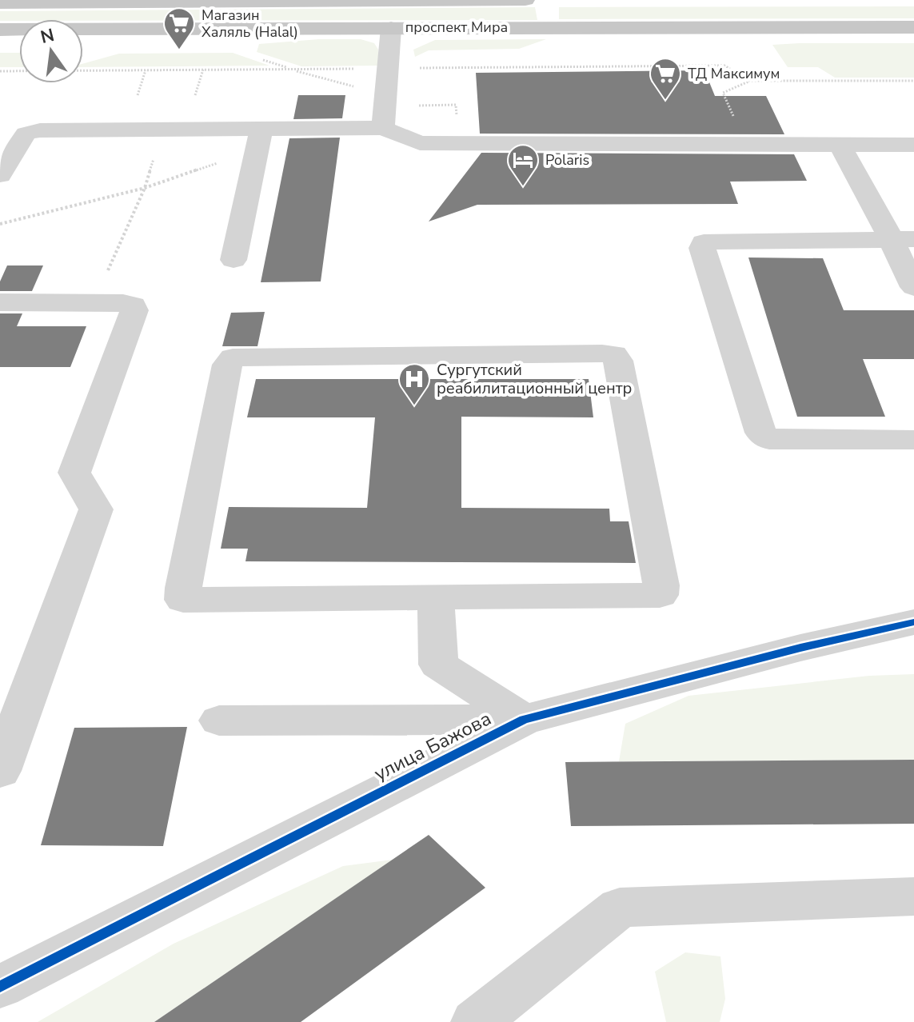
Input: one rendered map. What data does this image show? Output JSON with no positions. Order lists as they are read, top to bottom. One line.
{"streets":{"main road":["проспект Мира"],"street":["улица Бажова"]},"places":{"supermarket":["Магазин Халяль (Halal)","ТД Максимум"],"hotel":["Polaris"],"hospital":["Сургутский реабилитационный центр"]},"north":"top"}
